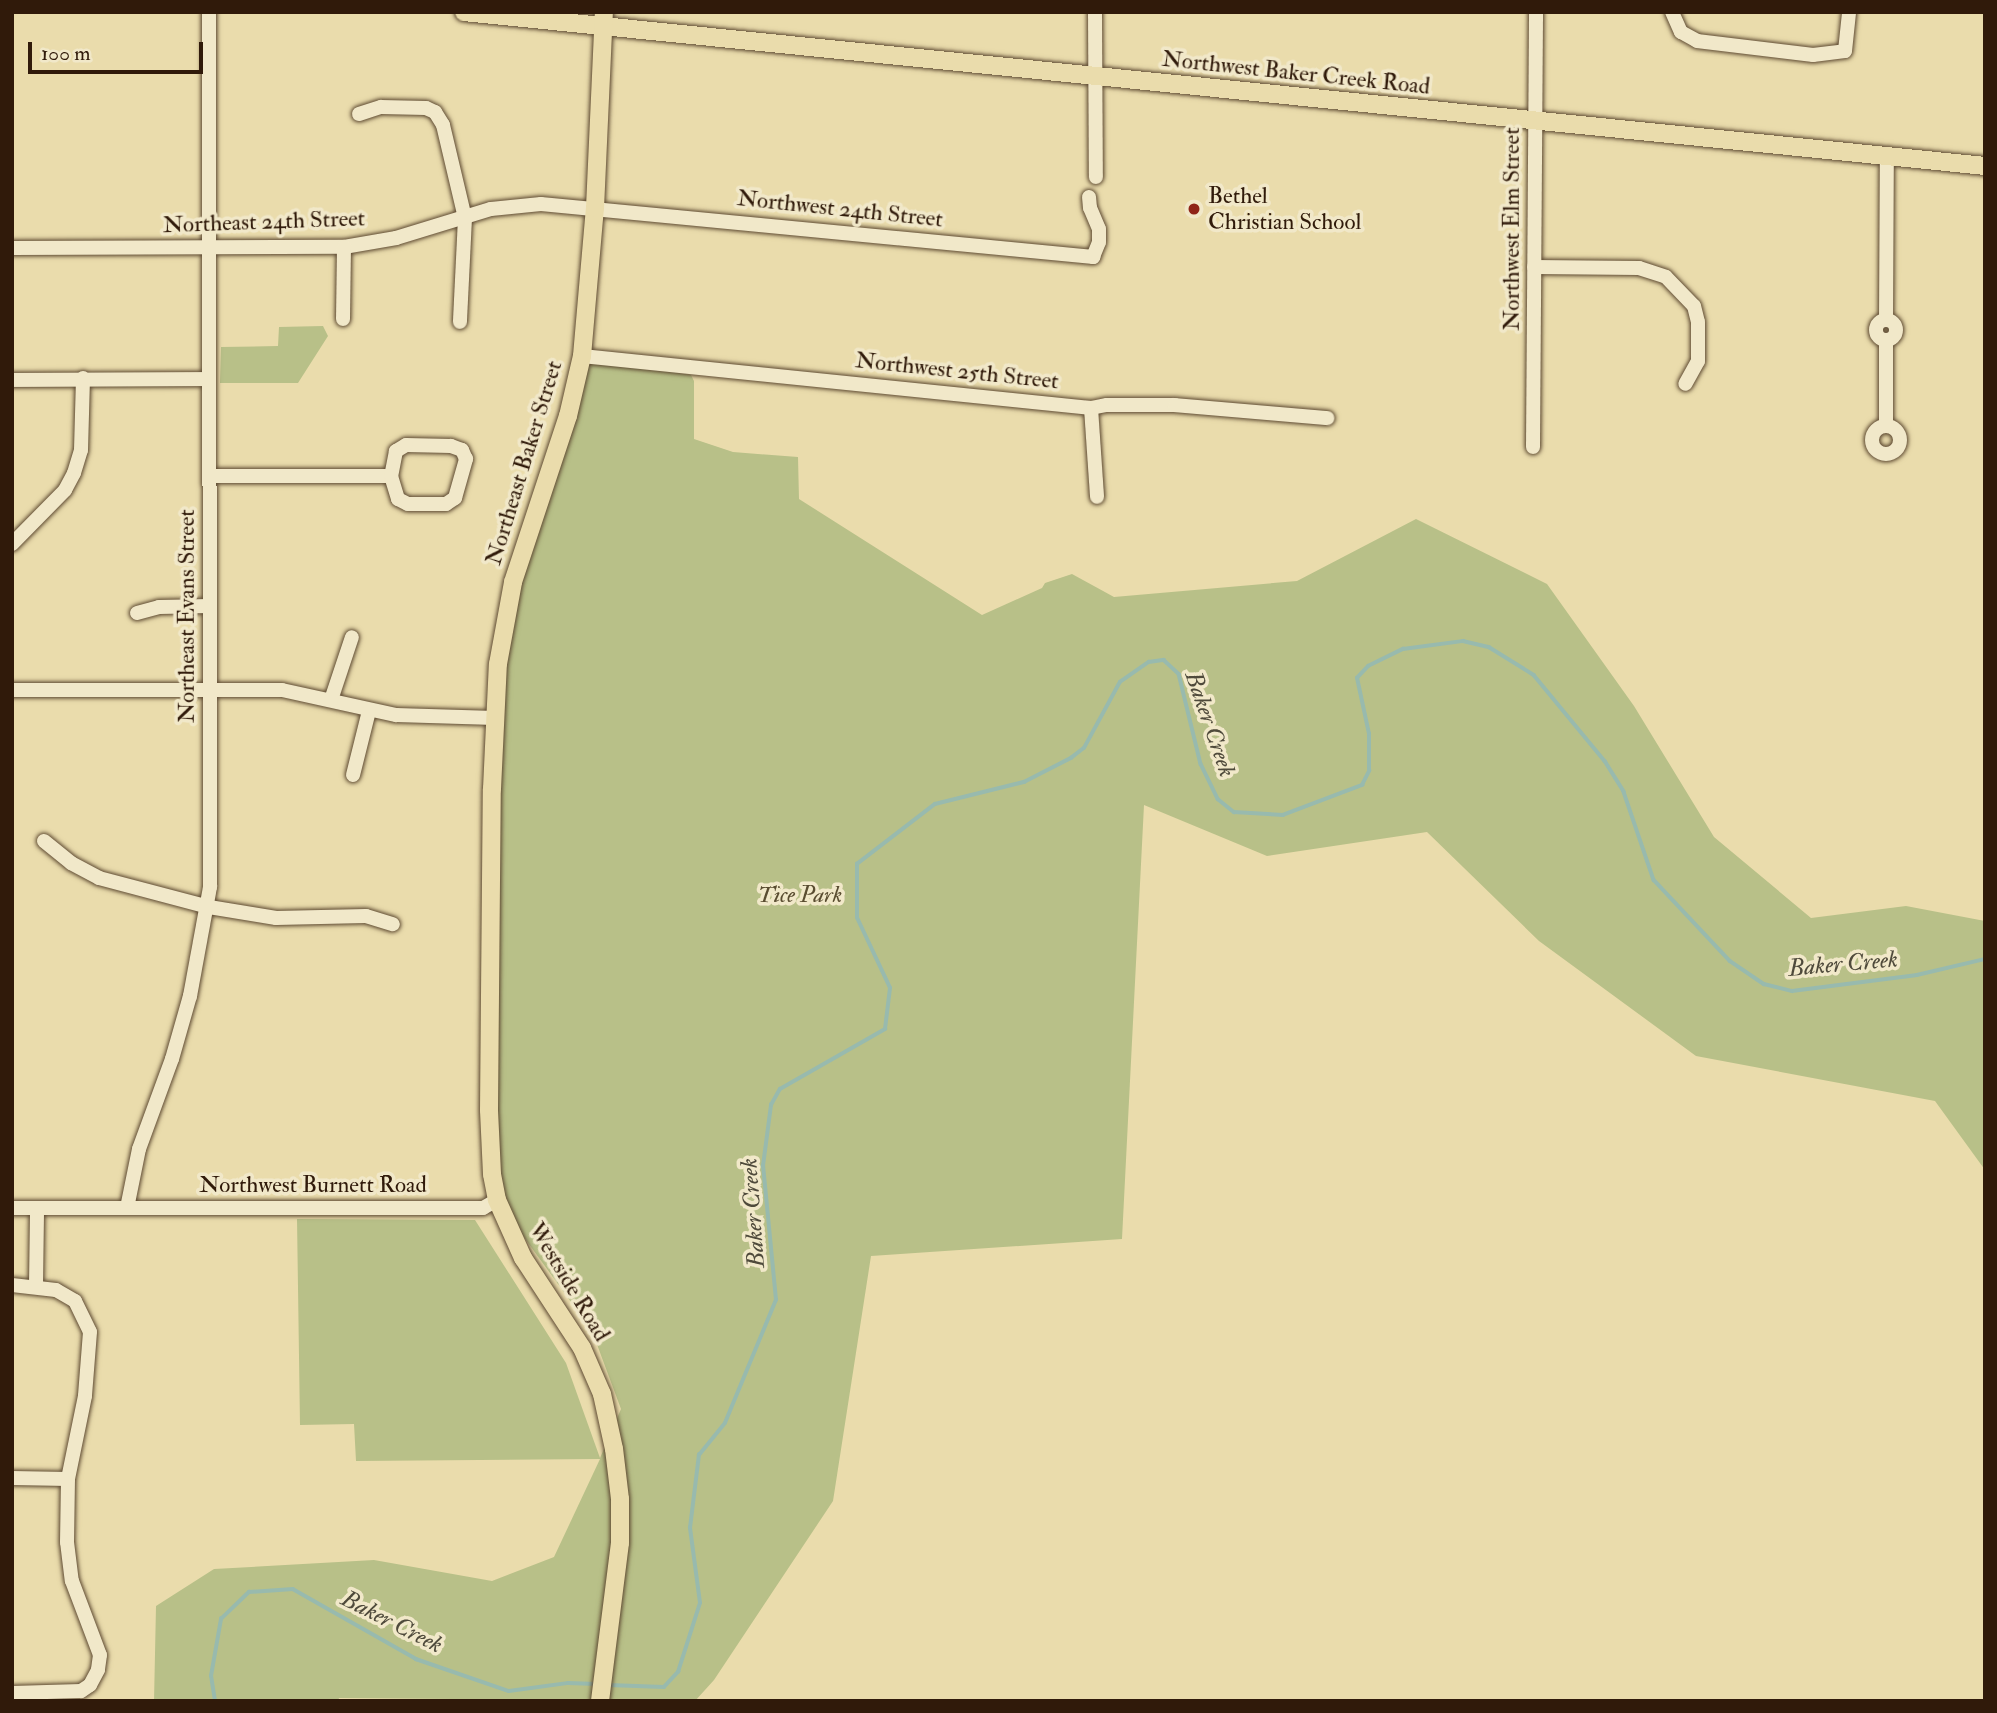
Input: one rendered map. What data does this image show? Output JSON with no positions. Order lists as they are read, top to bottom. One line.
{"streets":{"main road":["Northwest Baker Creek Road","Northeast Baker Street","Westside Road"],"street":["Northwest 24th Street","Northeast 24th Street","Northwest Elm Street","Northwest 25th Street","Northeast Evans Street","Northwest Burnett Road"]},"crossings":[["Northwest Baker Creek Road","Northwest Elm Street"],["Northwest Baker Creek Road","Northeast Baker Street"],["Northwest 24th Street","Northeast 24th Street"],["Northwest 24th Street","Northeast Baker Street"],["Northeast 24th Street","Northeast Baker Street"],["Northeast 24th Street","Northeast Evans Street"],["Northwest 25th Street","Northeast Baker Street"],["Northeast Baker Street","Westside Road"],["Northeast Evans Street","Northwest Burnett Road"],["Northwest Burnett Road","Westside Road"]],"water":["Baker Creek"],"parks":["Tice Park"],"places":["Bethel Christian School"],"scale_bar":"100 m"}
